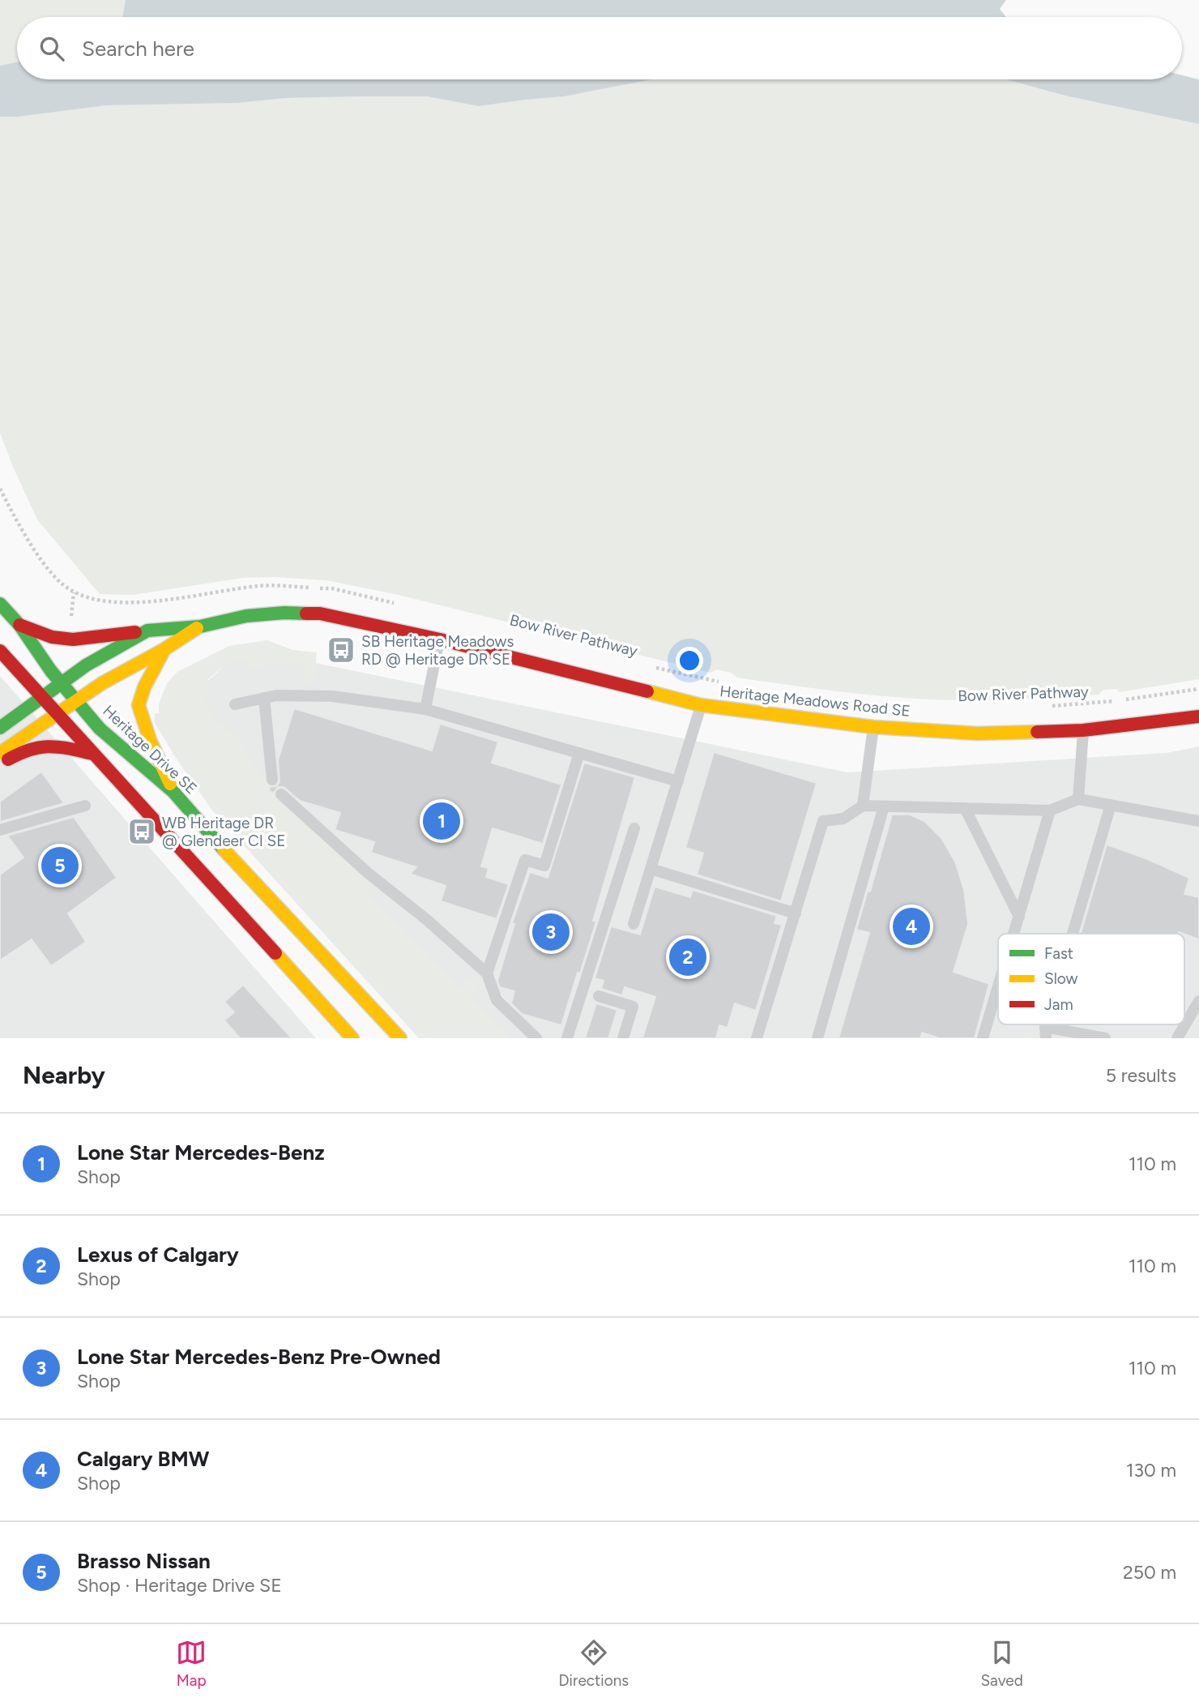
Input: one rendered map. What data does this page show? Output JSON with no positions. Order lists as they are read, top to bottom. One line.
{"streets":{"main road":["Heritage Meadows Road SE","Heritage Drive SE"],"path":["Bow River Pathway"]},"crossings":[["Heritage Meadows Road SE","Heritage Drive SE"]],"places":{"bus stop":["SB Heritage Meadows RD @ Heritage DR SE","WB Heritage DR @ Glendeer CI SE"]},"legend":["Fast","Slow","Jam"],"page":{"search":"Search here","pins":["1","5","4","3","2"],"heading":["Nearby","5 results"],"list":[{"mark":"1","name":"Lone Star Mercedes-Benz","note":"Shop","value":"110 m"},{"mark":"2","name":"Lexus of Calgary","note":"Shop","value":"110 m"},{"mark":"3","name":"Lone Star Mercedes-Benz Pre-Owned","note":"Shop","value":"110 m"},{"mark":"4","name":"Calgary BMW","note":"Shop","value":"130 m"},{"mark":"5","name":"Brasso Nissan","note":"Shop · Heritage Drive SE","value":"250 m"}],"nav":["Map","Directions","Saved"]}}
